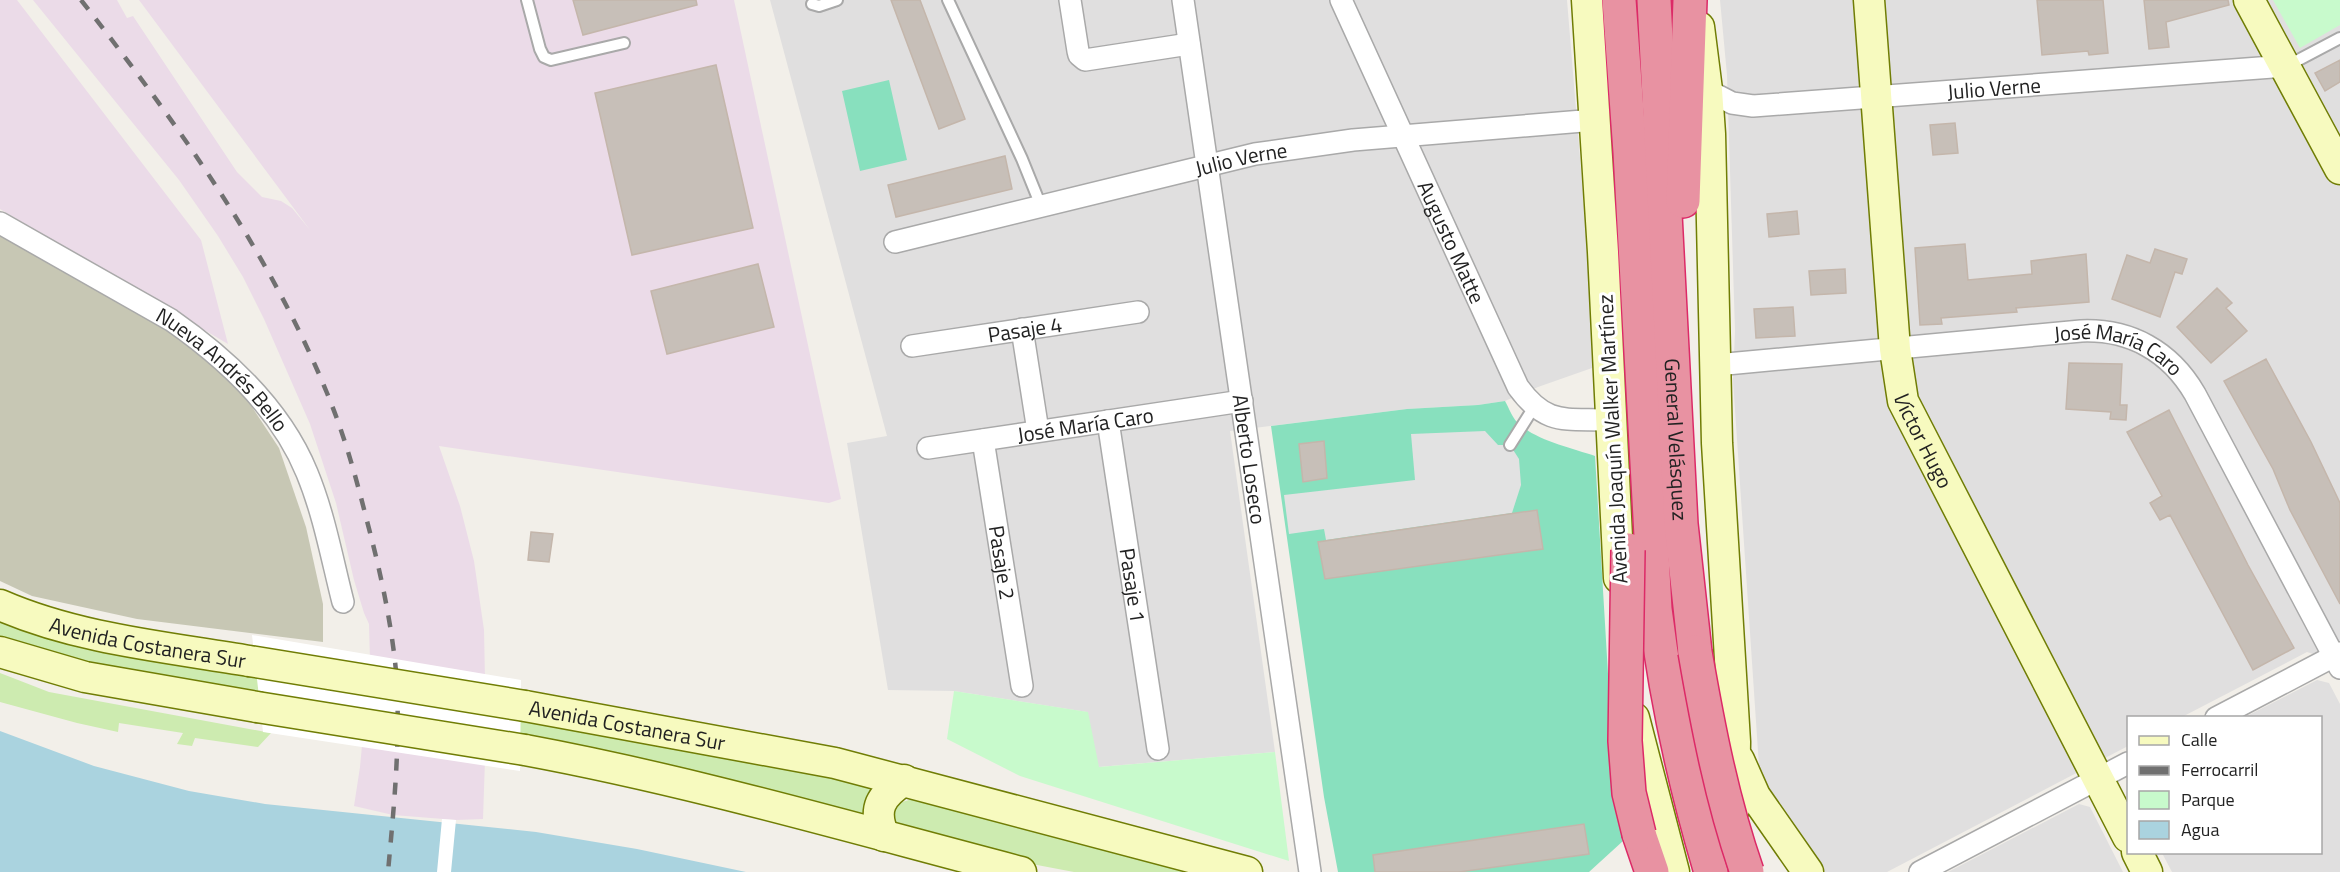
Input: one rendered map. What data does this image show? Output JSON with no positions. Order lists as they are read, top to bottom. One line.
{"streets":{"highway":["General Velásquez"],"main road":["Avenida Joaquín Walker Martínez","Víctor Hugo","Avenida Costanera Sur"],"street":["Julio Verne","Augusto Matte","Pasaje 4","José María Caro","Nueva Andrés Bello","Alberto Loseco","Pasaje 2","Pasaje 1"]},"crossings":[["Julio Verne","Augusto Matte"],["Julio Verne","Avenida Joaquín Walker Martínez"],["Julio Verne","Víctor Hugo"],["Julio Verne","Alberto Loseco"],["José María Caro","Víctor Hugo"],["José María Caro","Alberto Loseco"],["José María Caro","Pasaje 2"],["José María Caro","Pasaje 1"]],"legend":["Calle","Ferrocarril","Parque","Agua"]}
